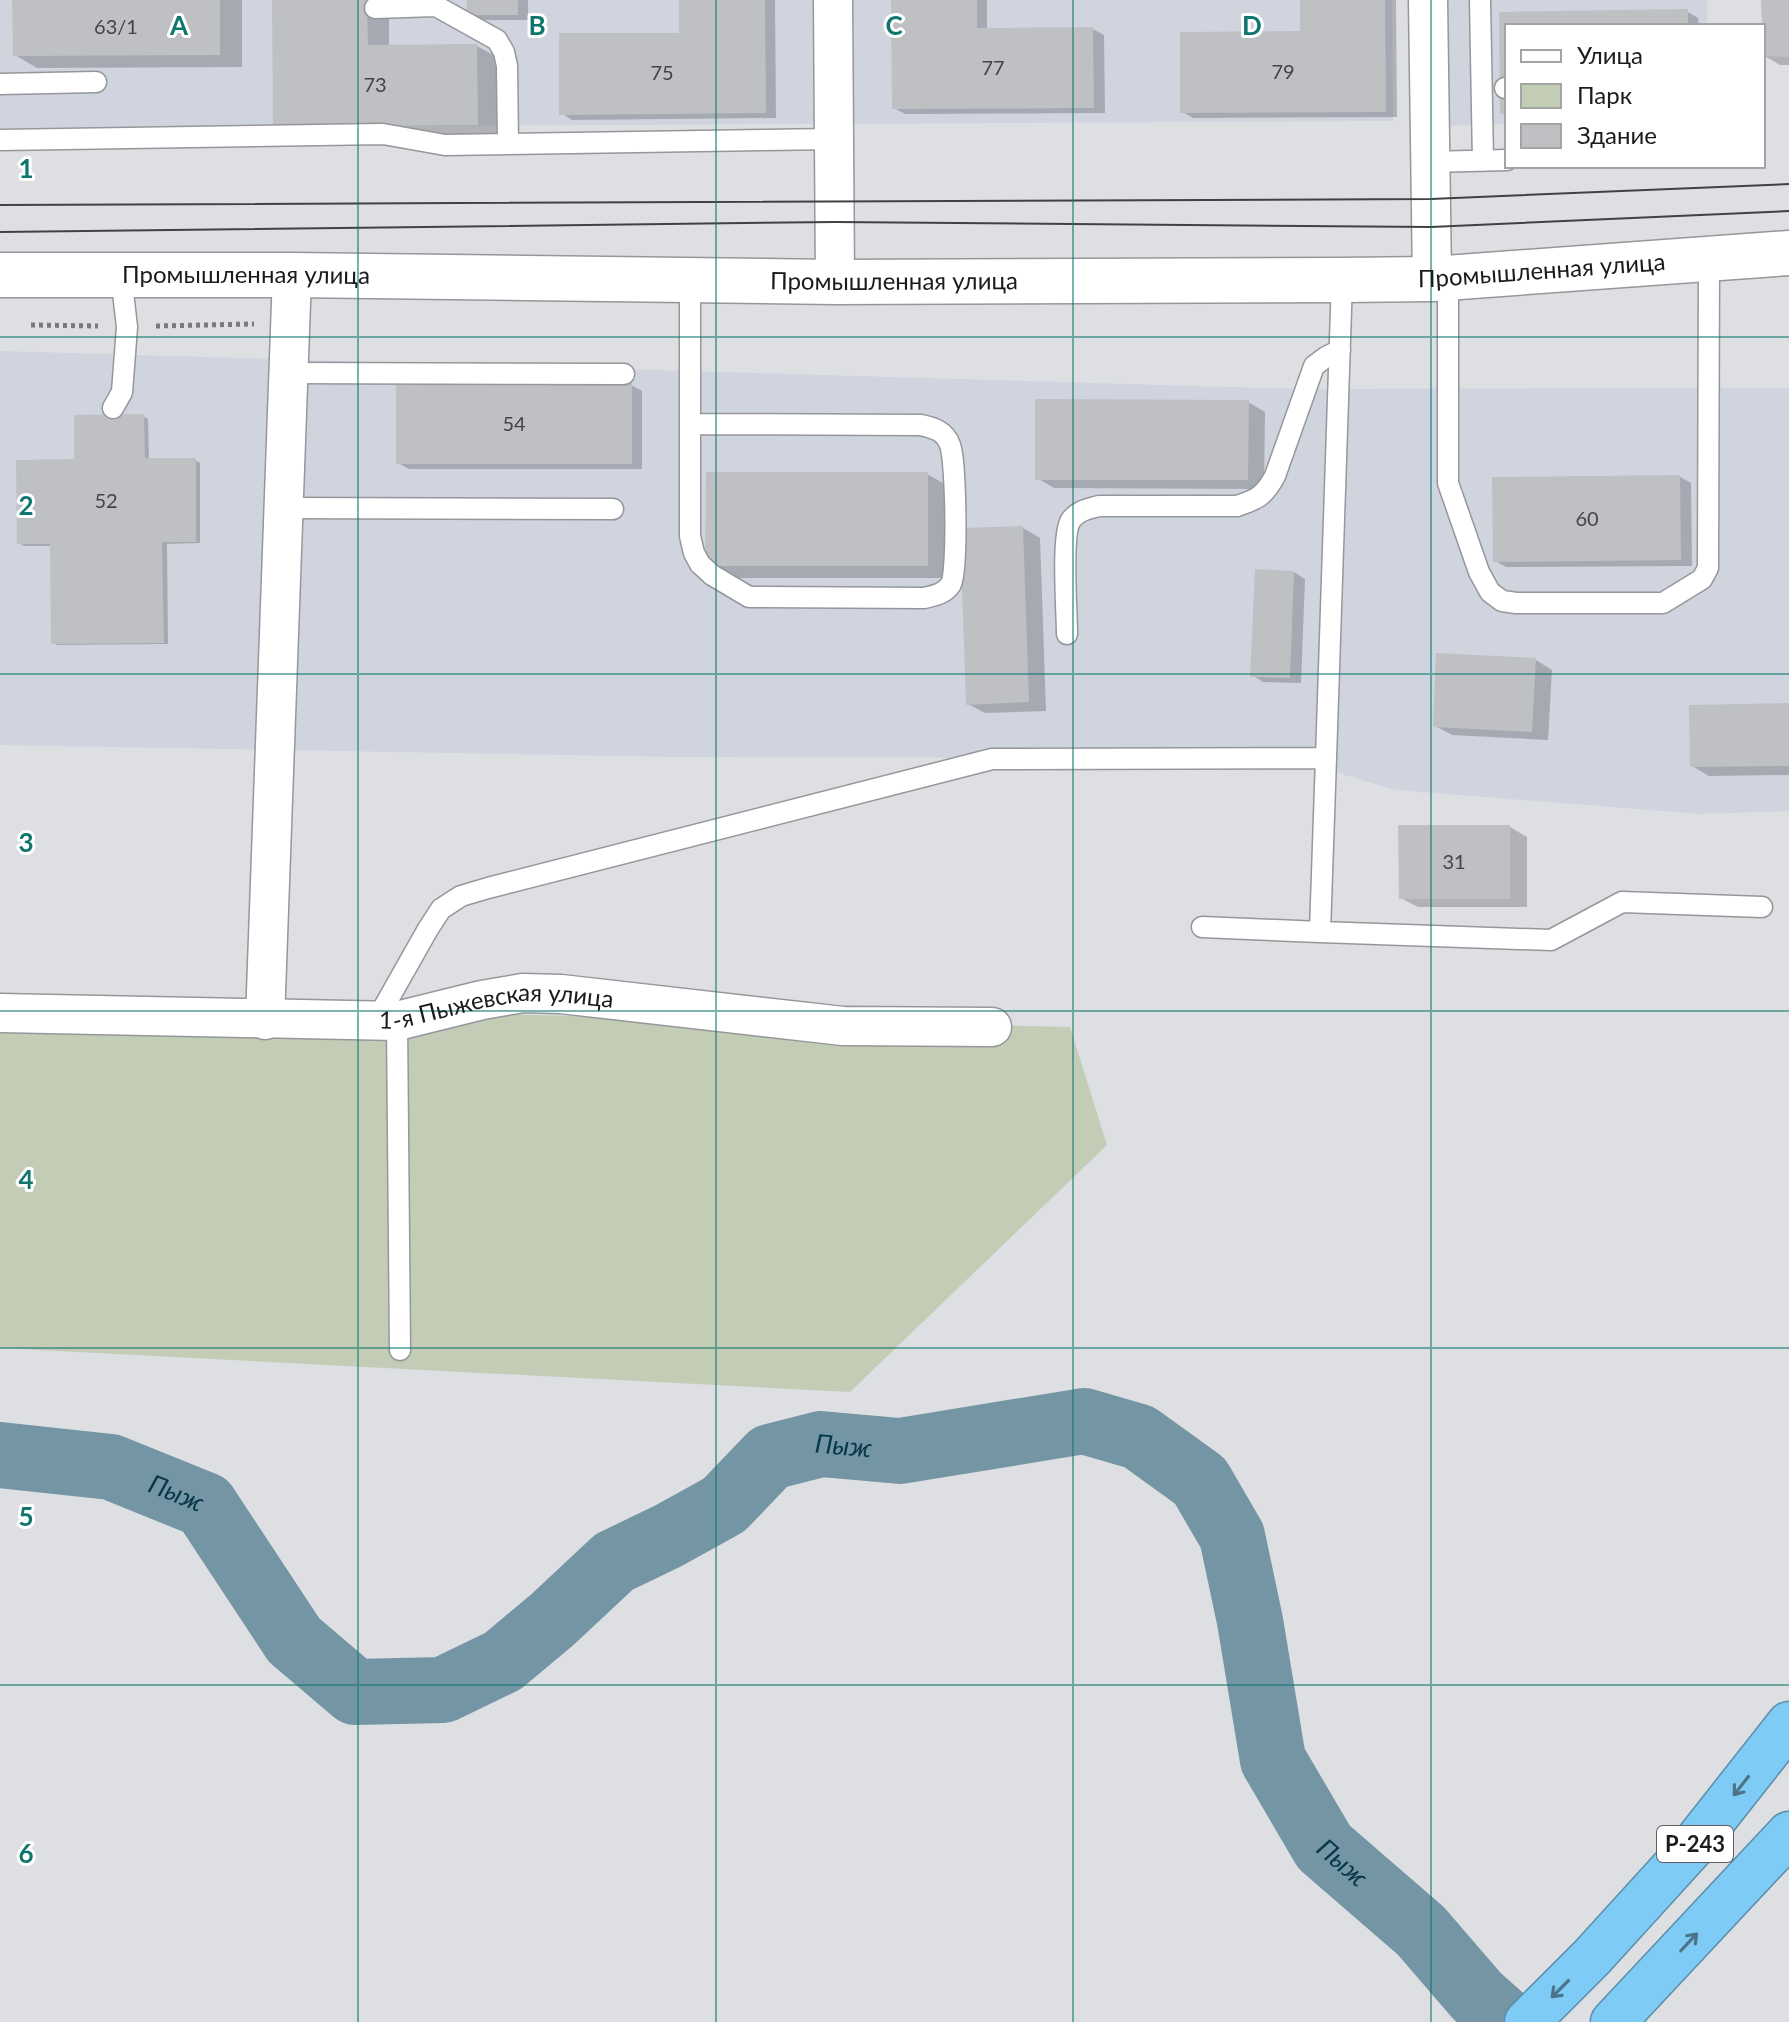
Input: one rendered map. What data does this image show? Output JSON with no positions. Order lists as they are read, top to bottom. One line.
{"streets":{"highway":["Р-243"],"street":["Промышленная улица","1-я Пыжевская улица"]},"water":["Пыж"],"house_numbers":["63/1","77","79","75","73","54","52","60","31"],"legend":["Улица","Парк","Здание"],"grid":{"columns":["A","B","C","D"],"rows":["1","2","3","4","5","6"]}}
